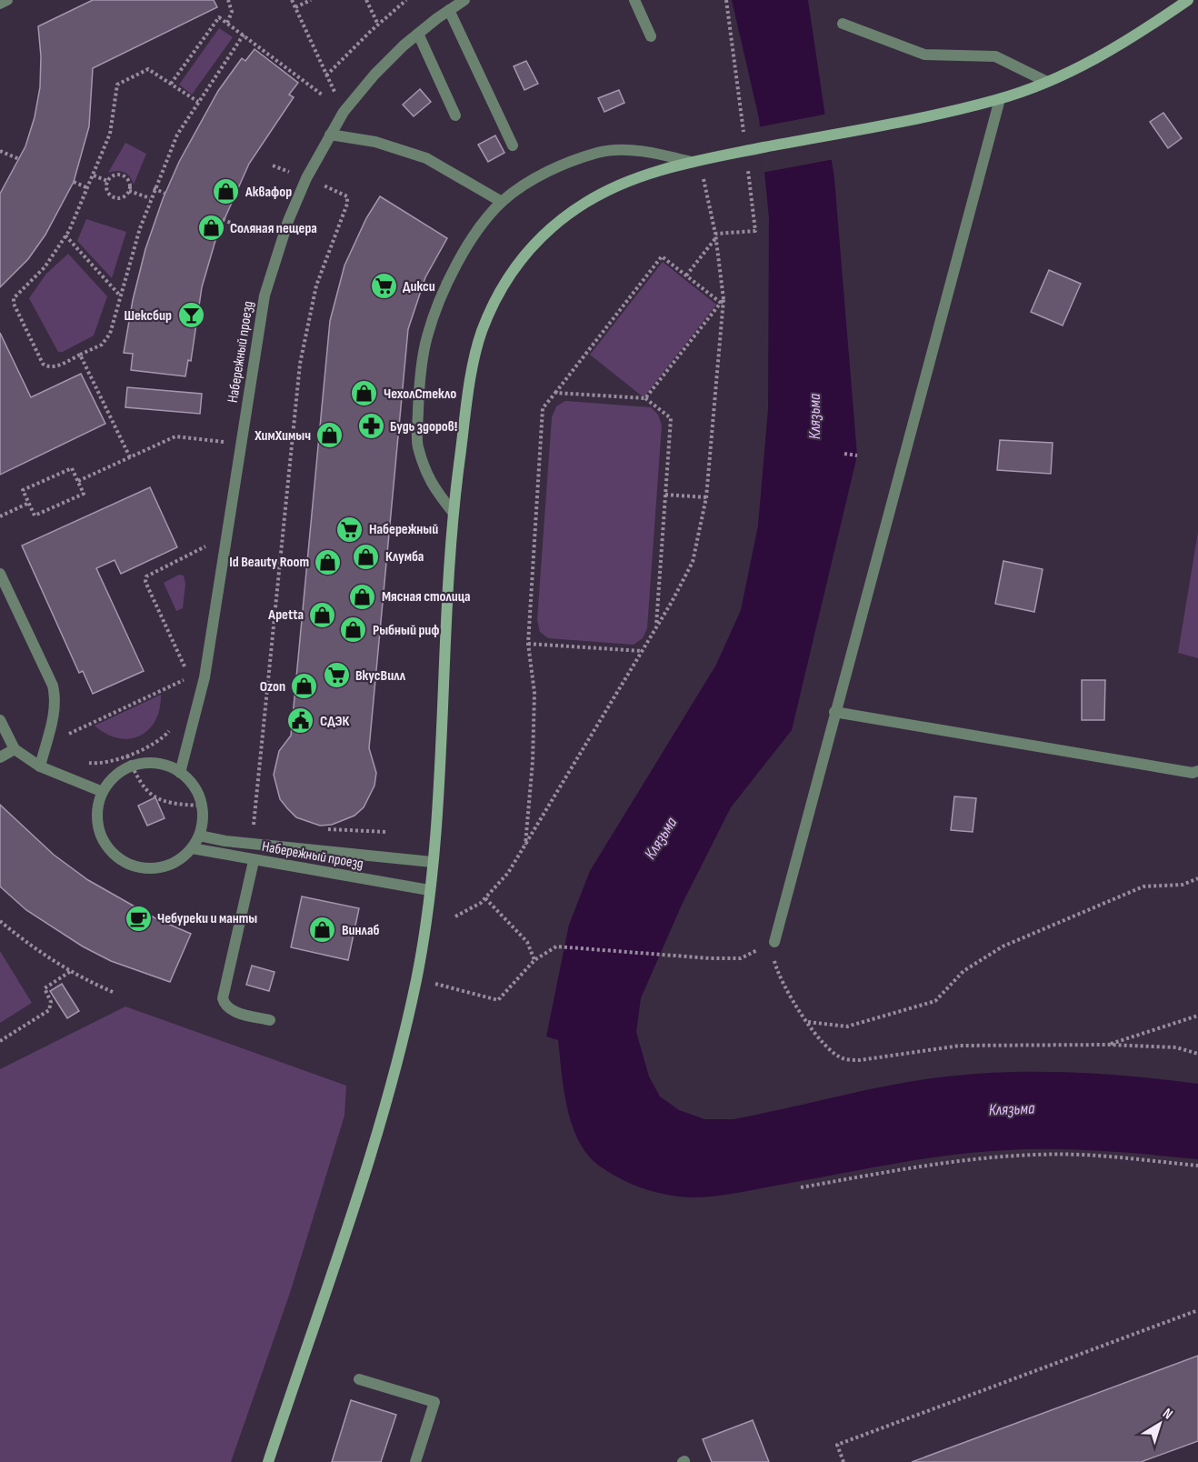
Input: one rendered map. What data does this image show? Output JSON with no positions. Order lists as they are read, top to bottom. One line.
{"streets":{"street":["Набережный проезд"]},"water":["Клязьма"],"places":{"shop":["Аквафор","Соляная пещера","ЧехолСтекло","ХимХимыч","Клумба","Id Beauty Room","Мясная столица","Apetta","Рыбный риф","Ozon","Винлаб"],"supermarket":["Дикси","Набережный","ВкусВилл"],"bar":["Шексбир"],"pharmacy":["Будь здоров!"],"public building":["СДЭК"],"cafe":["Чебуреки и манты"]},"north":"top right"}
